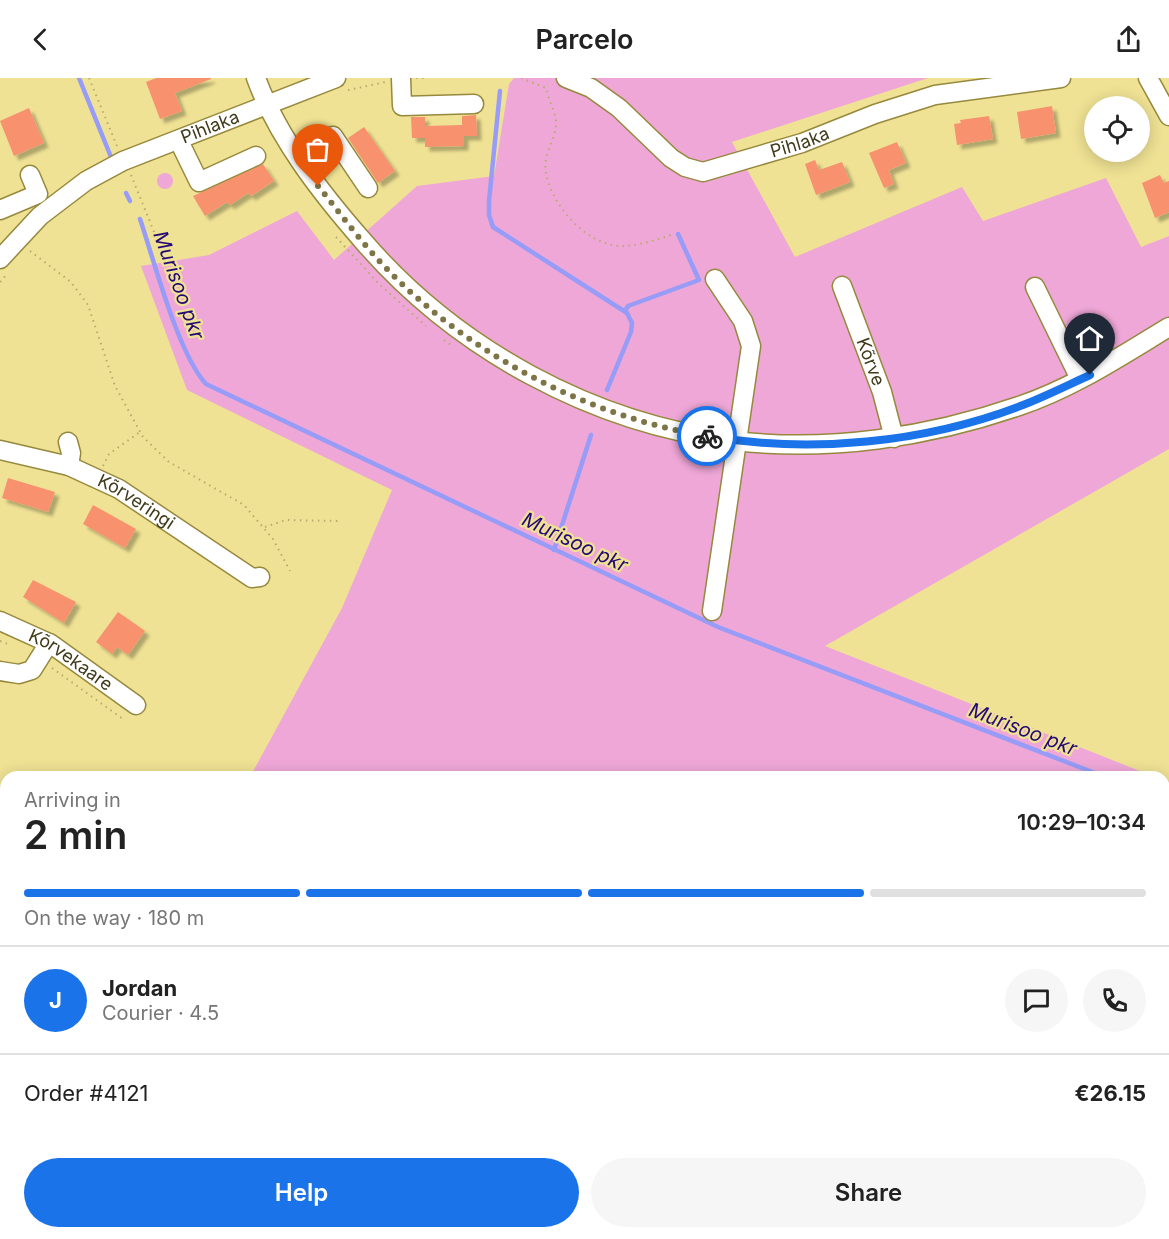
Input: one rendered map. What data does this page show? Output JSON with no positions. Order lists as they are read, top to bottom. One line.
{"streets":{"street":["Pihlaka","Kõrve","Kõrveringi","Kõrvekaare"]},"water":["Murisoo pkr"],"page":{"header":"Parcelo","heading":["2 min","Arriving in","10:29–10:34"],"panel":["Jordan","Courier · 4.5","Order #4121","€26.15"],"bar":"On the way · 180 m","round":"J","buttons":["Help","Share"]}}
